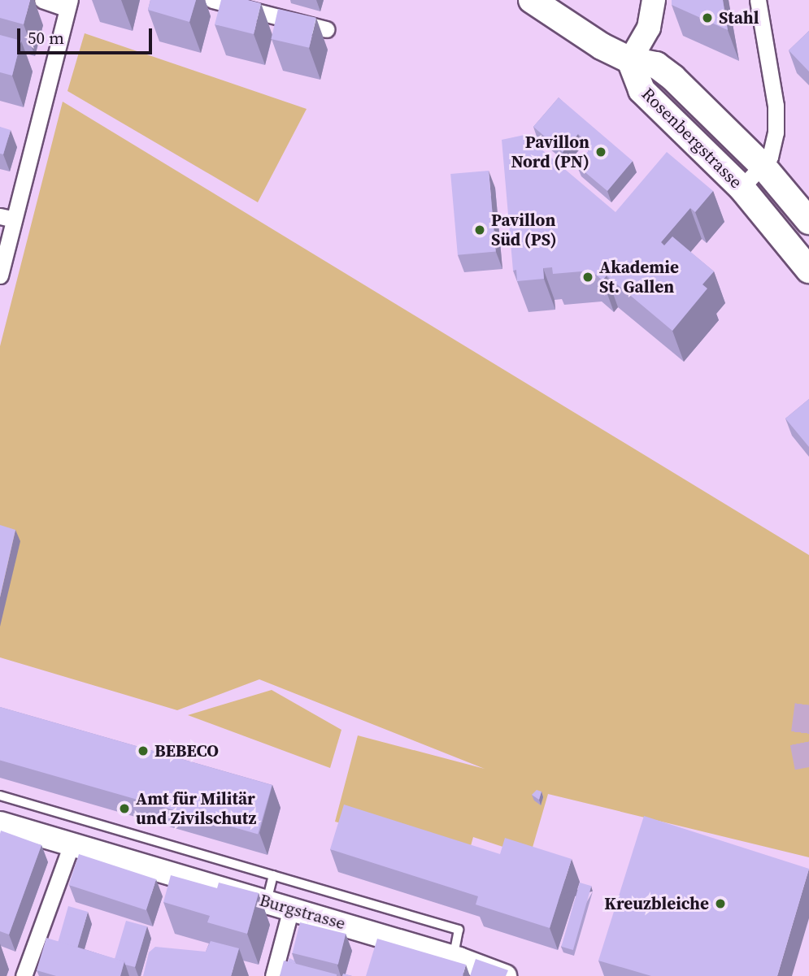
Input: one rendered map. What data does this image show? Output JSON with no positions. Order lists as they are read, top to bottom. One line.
{"streets":{"main road":["Rosenbergstrasse","Burgstrasse"]},"places":["Stahl","Pavillon Nord (PN)","Pavillon Süd (PS)","Akademie St. Gallen","BEBECO","Amt für Militär und Zivilschutz","Kreuzbleiche"],"scale_bar":"50 m"}
